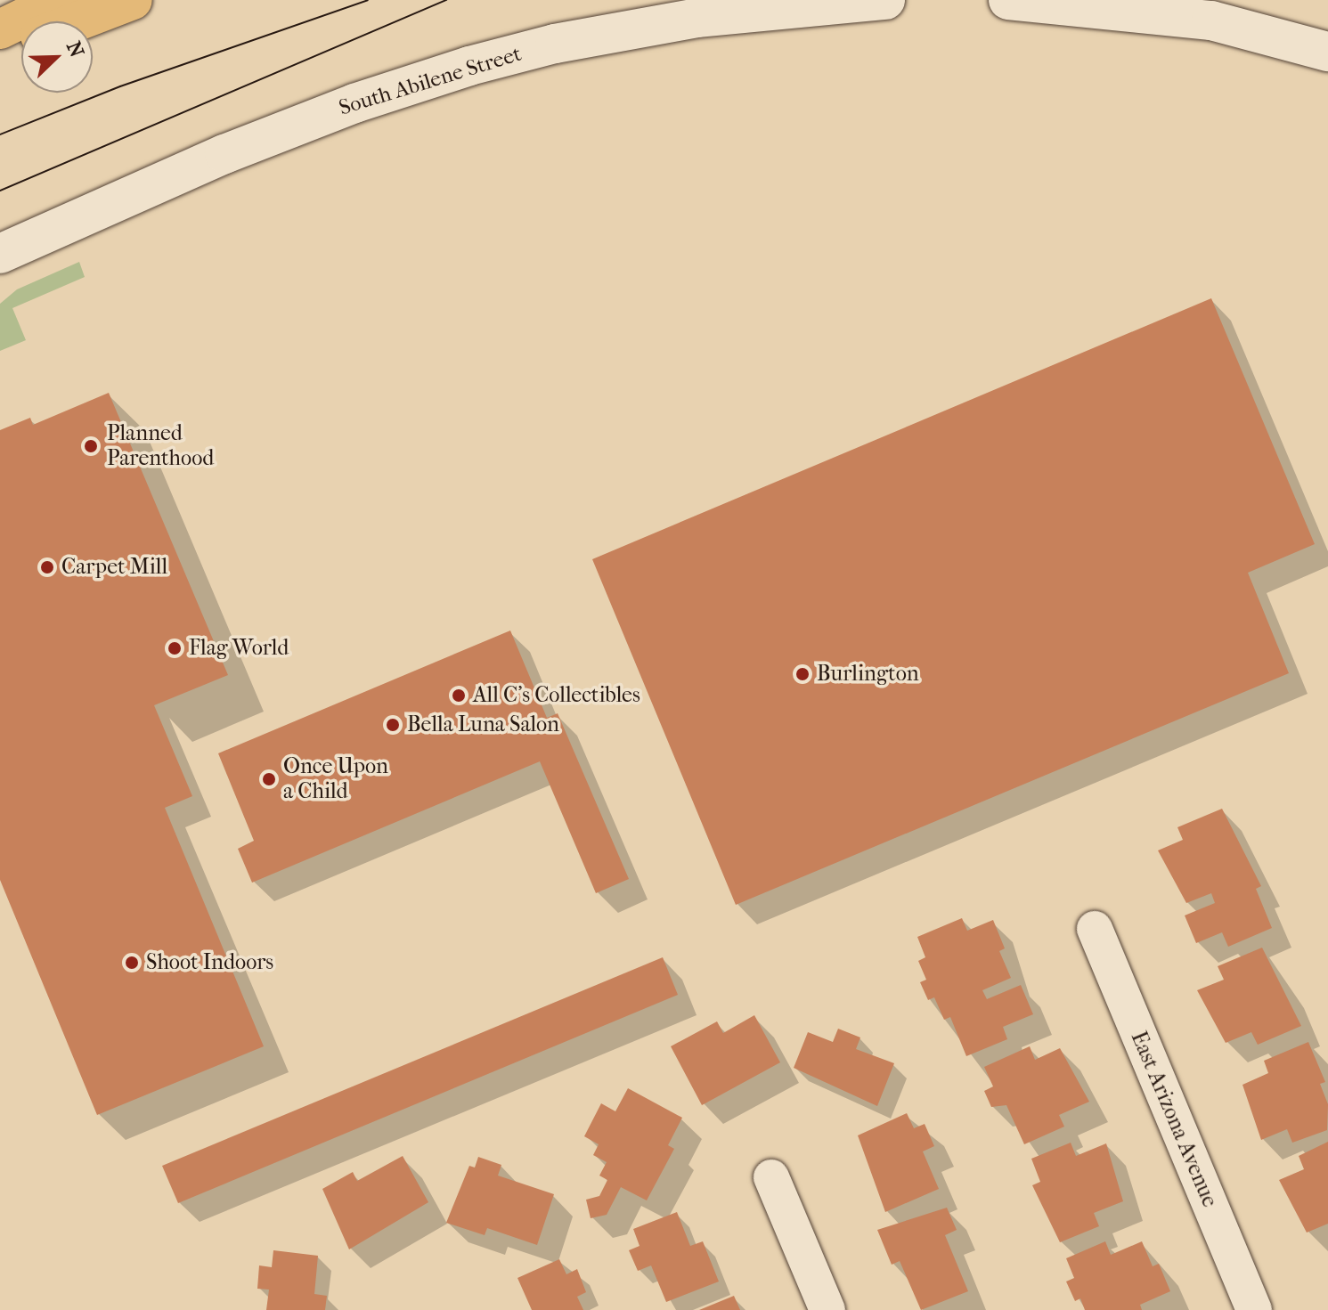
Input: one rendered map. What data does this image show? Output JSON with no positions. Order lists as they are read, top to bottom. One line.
{"streets":{"street":["South Abilene Street","East Arizona Avenue"]},"places":["Planned Parenthood","Carpet Mill","Flag World","Burlington","All C's Collectibles","Bella Luna Salon","Once Upon a Child","Shoot Indoors"],"north":"top right"}
